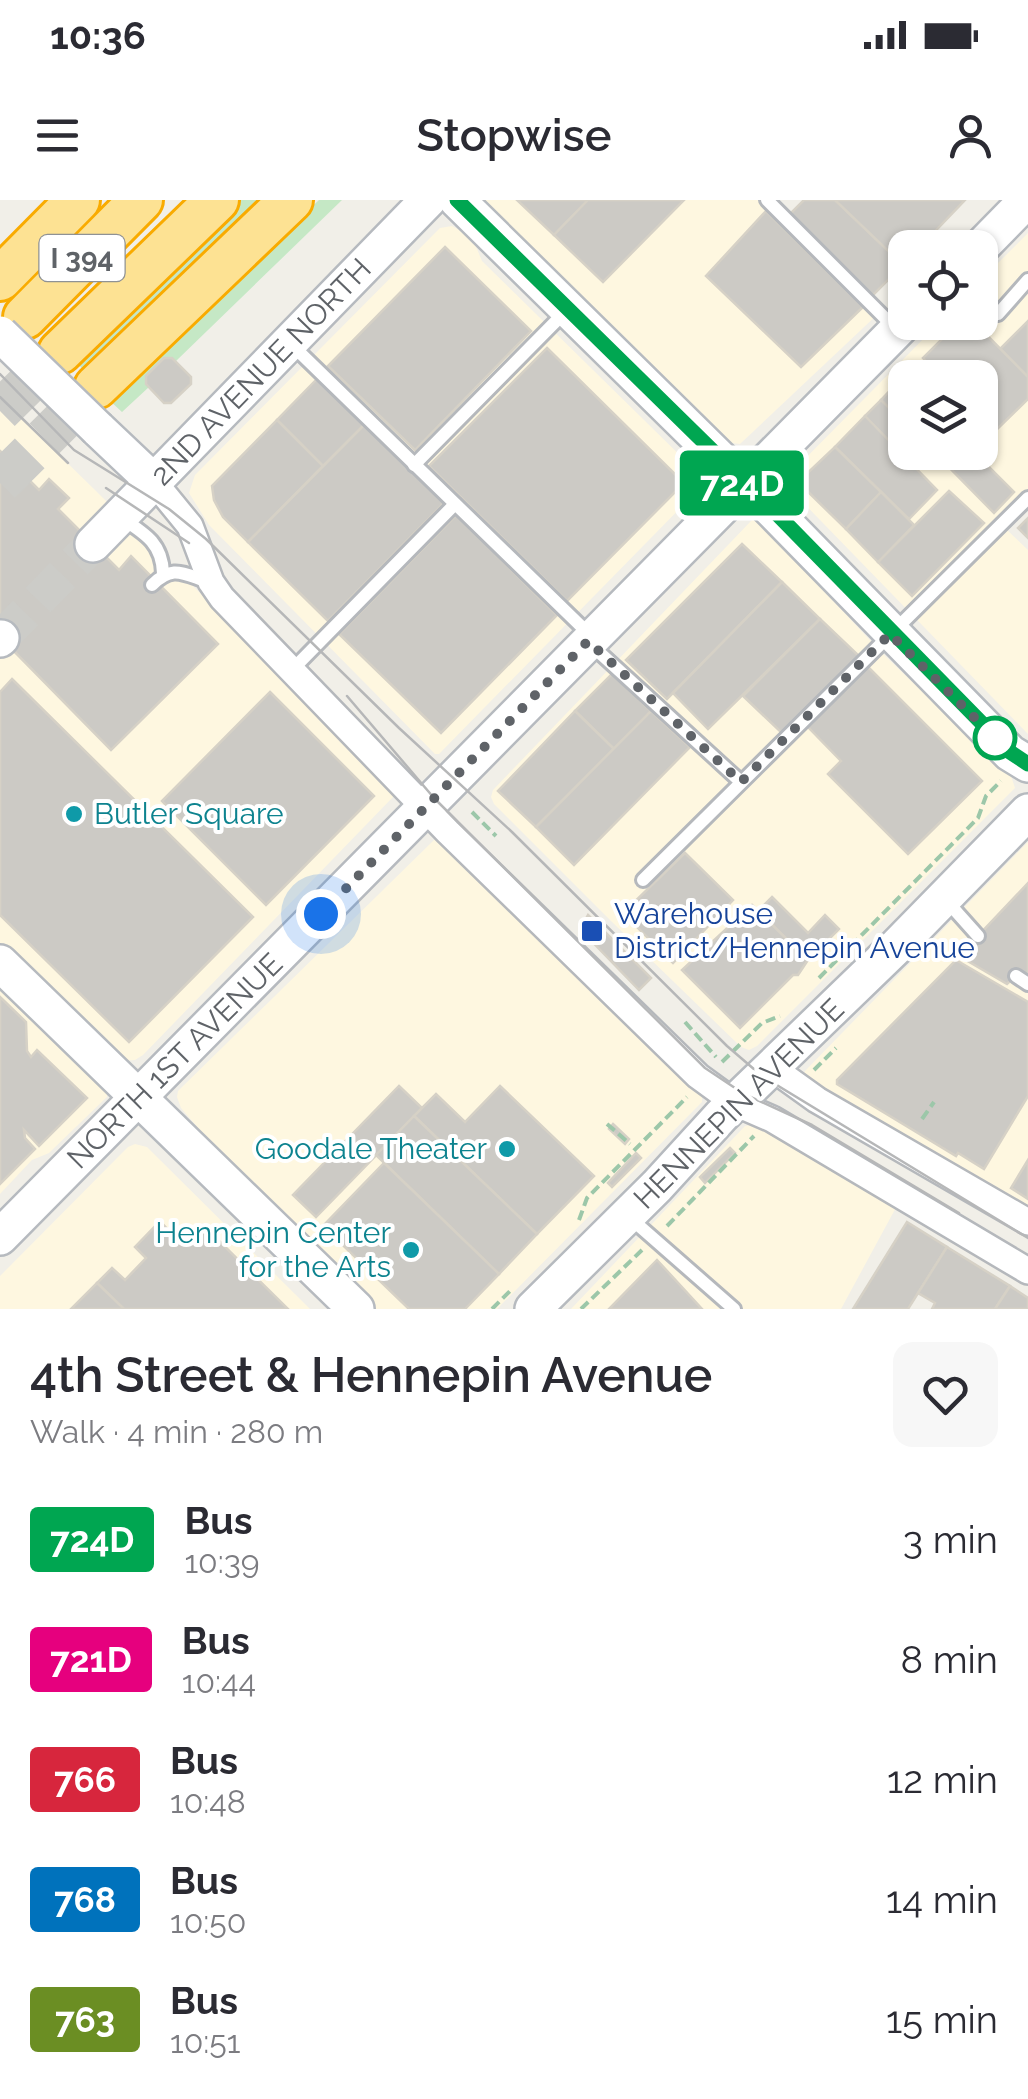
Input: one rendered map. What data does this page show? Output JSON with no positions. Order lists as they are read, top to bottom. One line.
{"streets":{"highway":["I 394"],"street":["2ND AVENUE NORTH","NORTH 1ST AVENUE","HENNEPIN AVENUE"]},"places":{"other":["Butler Square","Goodale Theater","Hennepin Center for the Arts"],"transit":["Warehouse District/Hennepin Avenue"]},"lines":["bus line 724D"],"page":{"status":"10:36","header":"Stopwise","on_map":"724D","heading":["4th Street & Hennepin Avenue","Walk · 4 min · 280 m"],"list":[{"mark":"724D","name":"Bus","note":"10:39","value":"3 min"},{"mark":"721D","name":"Bus","note":"10:44","value":"8 min"},{"mark":"766","name":"Bus","note":"10:48","value":"12 min"},{"mark":"768","name":"Bus","note":"10:50","value":"14 min"},{"mark":"763","name":"Bus","note":"10:51","value":"15 min"}]}}
